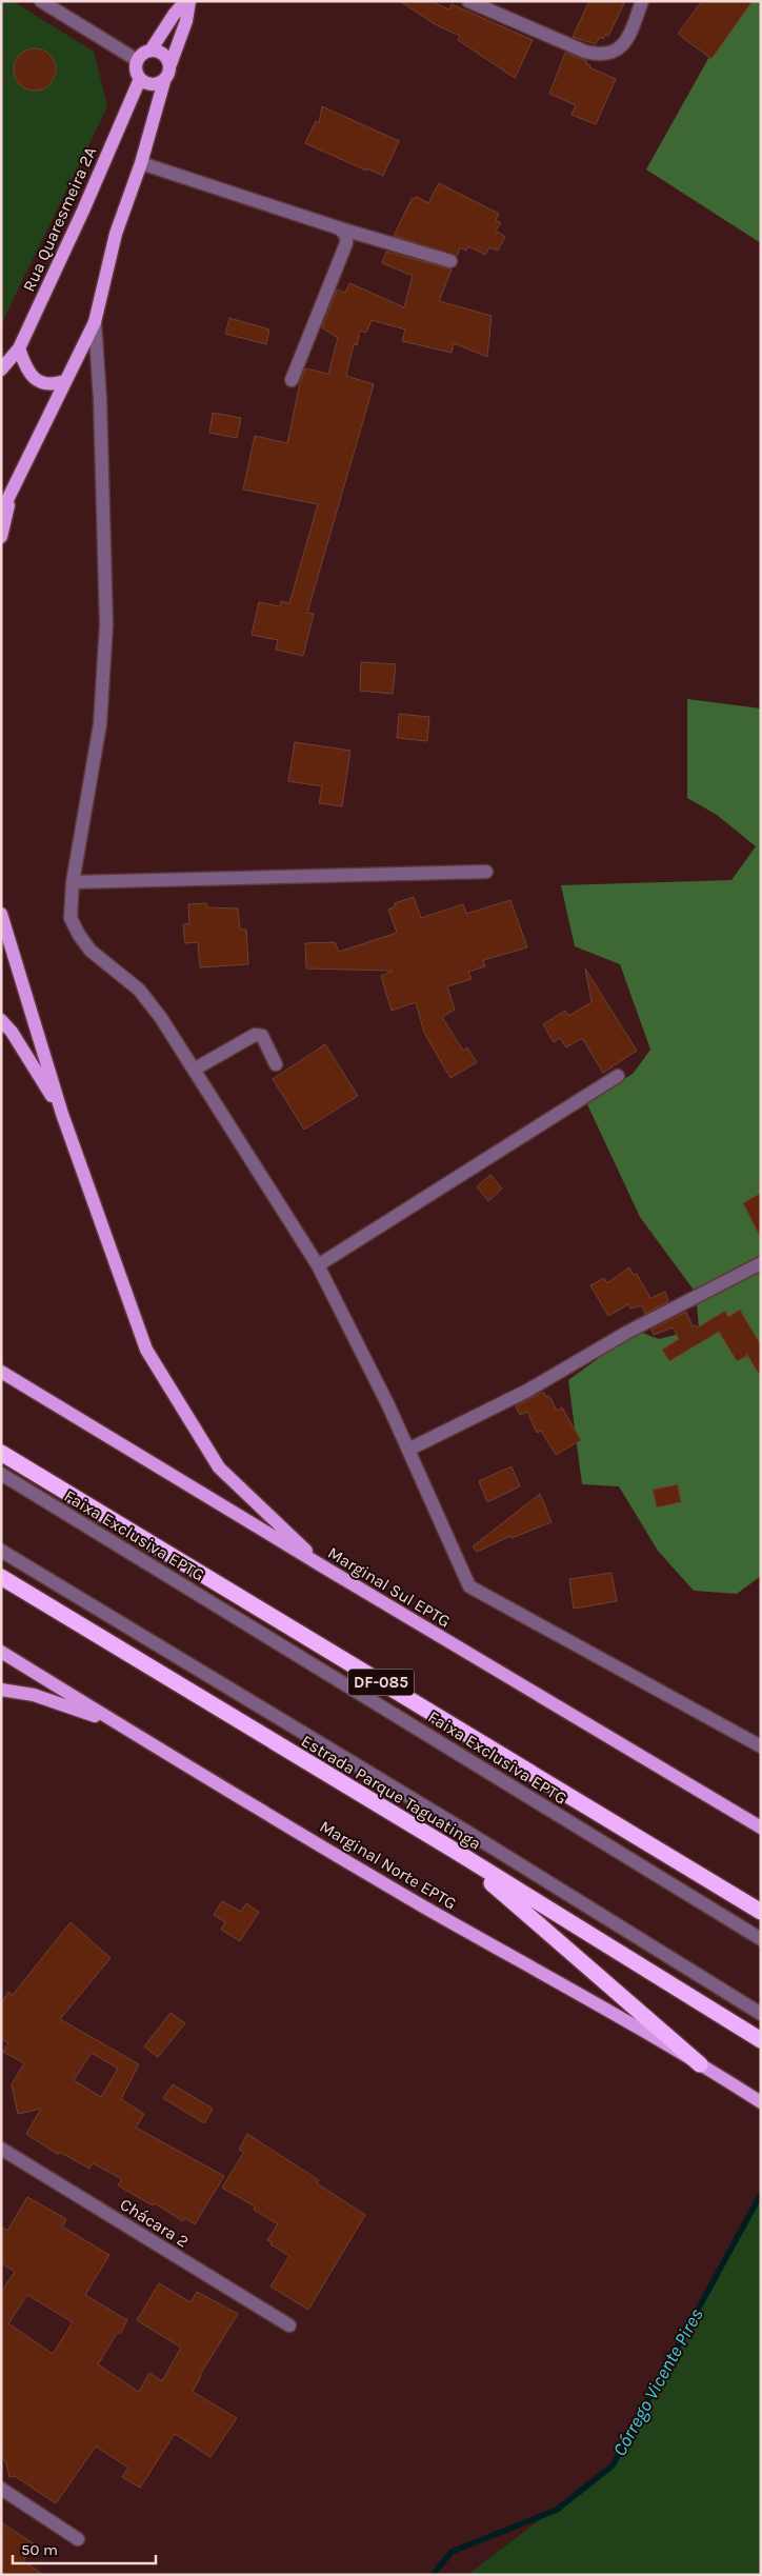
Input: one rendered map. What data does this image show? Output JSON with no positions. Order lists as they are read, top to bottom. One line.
{"streets":{"highway":["DF-085","Estrada Parque Taguatinga"],"main road":["Rua Quaresmeira 2A","Marginal Sul EPTG","Marginal Norte EPTG"],"street":["Faixa Exclusiva EPTG","Chácara 2"]},"water":["Córrego Vicente Pires"],"scale_bar":"50 m"}
